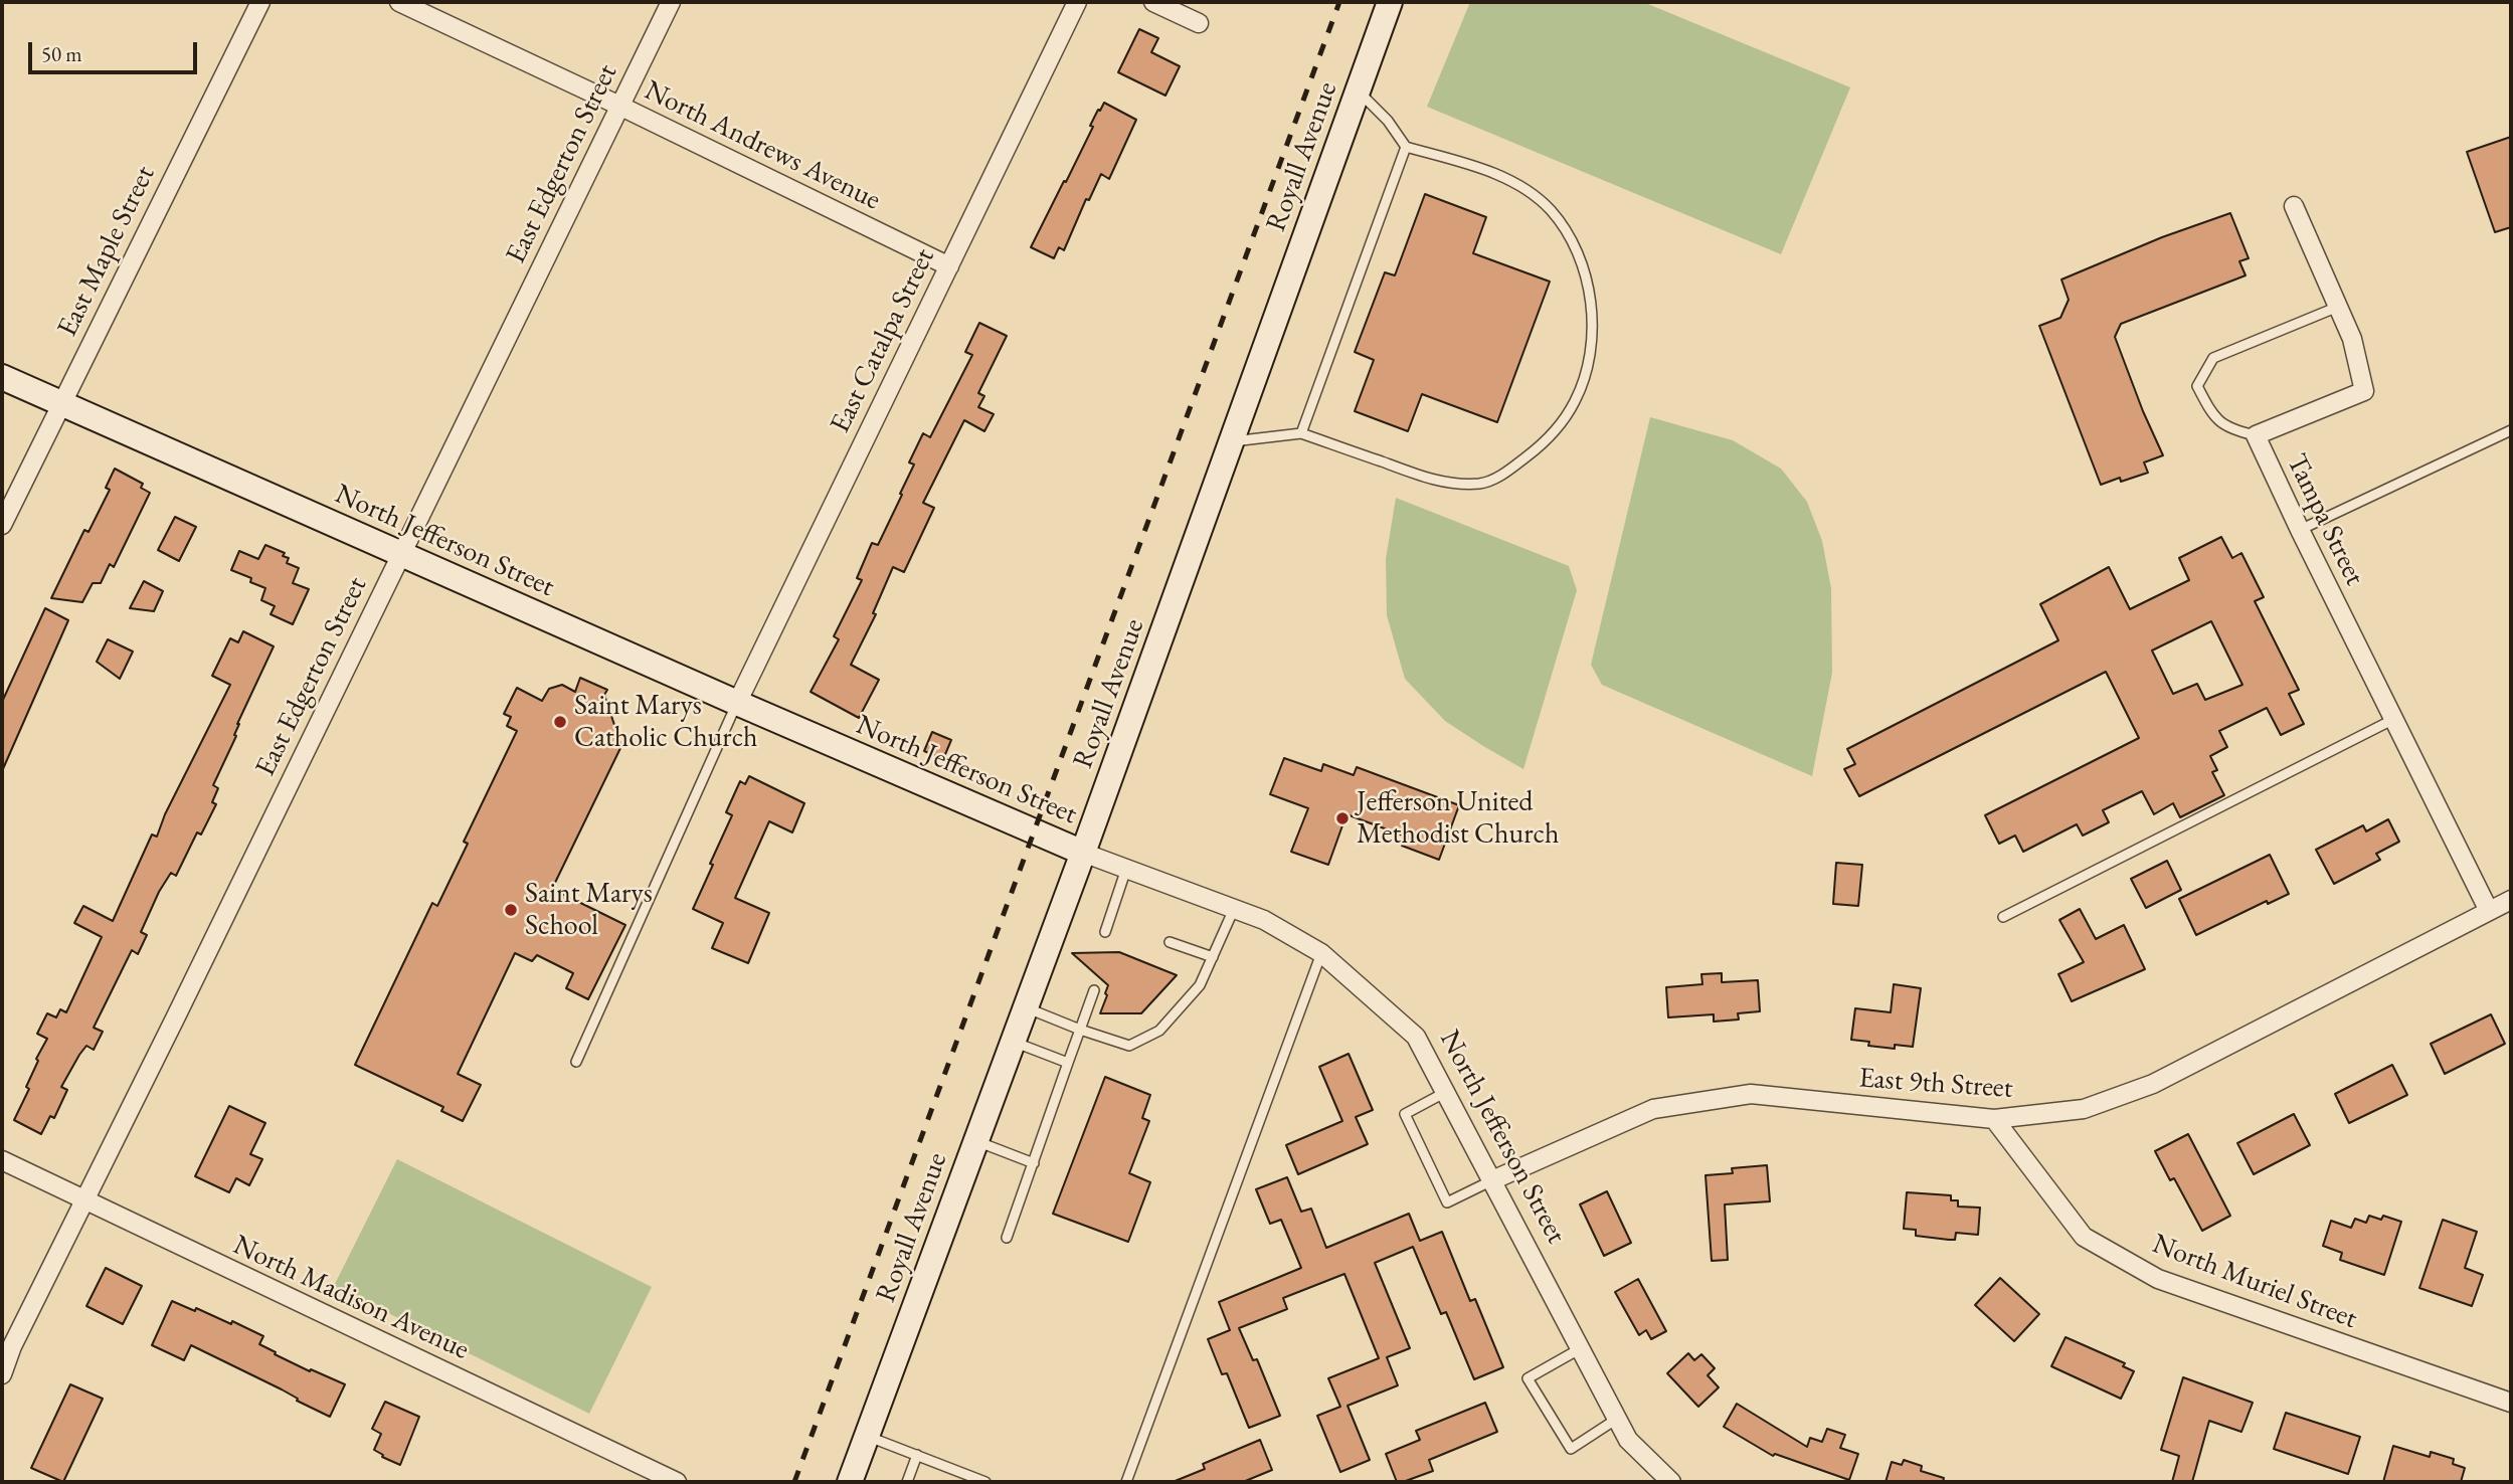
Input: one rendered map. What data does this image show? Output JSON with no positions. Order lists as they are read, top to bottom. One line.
{"streets":{"street":["North Andrews Avenue","Royall Avenue","East Edgerton Street","East Maple Street","East Catalpa Street","Tampa Street","North Jefferson Street","East 9th Street","North Muriel Street","North Madison Avenue"]},"crossings":[["North Andrews Avenue","East Edgerton Street"],["North Andrews Avenue","East Catalpa Street"],["Royall Avenue","North Jefferson Street"],["East Edgerton Street","North Jefferson Street"],["East Edgerton Street","North Madison Avenue"],["East Maple Street","North Jefferson Street"],["East Catalpa Street","North Jefferson Street"],["Tampa Street","East 9th Street"],["North Jefferson Street","East 9th Street"],["East 9th Street","North Muriel Street"]],"places":["Saint Marys Catholic Church","Jefferson United Methodist Church","Saint Marys School"],"scale_bar":"50 m"}
